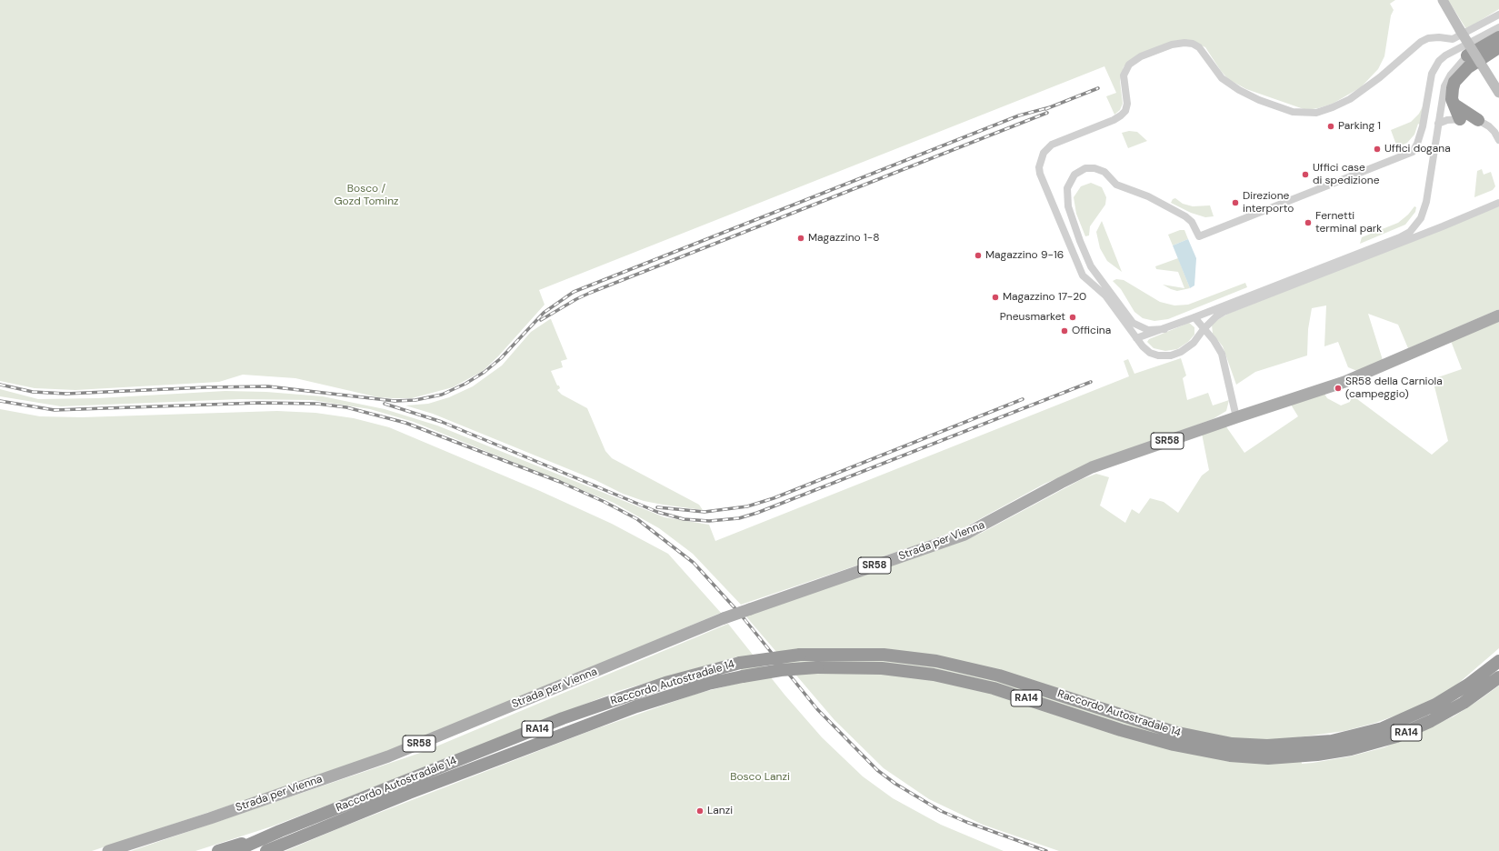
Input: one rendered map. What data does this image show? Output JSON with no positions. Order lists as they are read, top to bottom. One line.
{"streets":{"highway":["Raccordo Autostradale 14","RA14"],"main road":["SR58","Strada per Vienna"]},"crossings":[["SR58","Strada per Vienna"]],"parks":["Bosco / Gozd Tominz","Bosco Lanzi"],"places":["Parking 1","Uffici dogana","Uffici case di spedizione","Direzione interporto","Fernetti terminal park","Magazzino 1-8","Magazzino 9-16","Magazzino 17-20","Pneusmarket","Officina","SR58 della Carniola (campeggio)","Lanzi"]}
